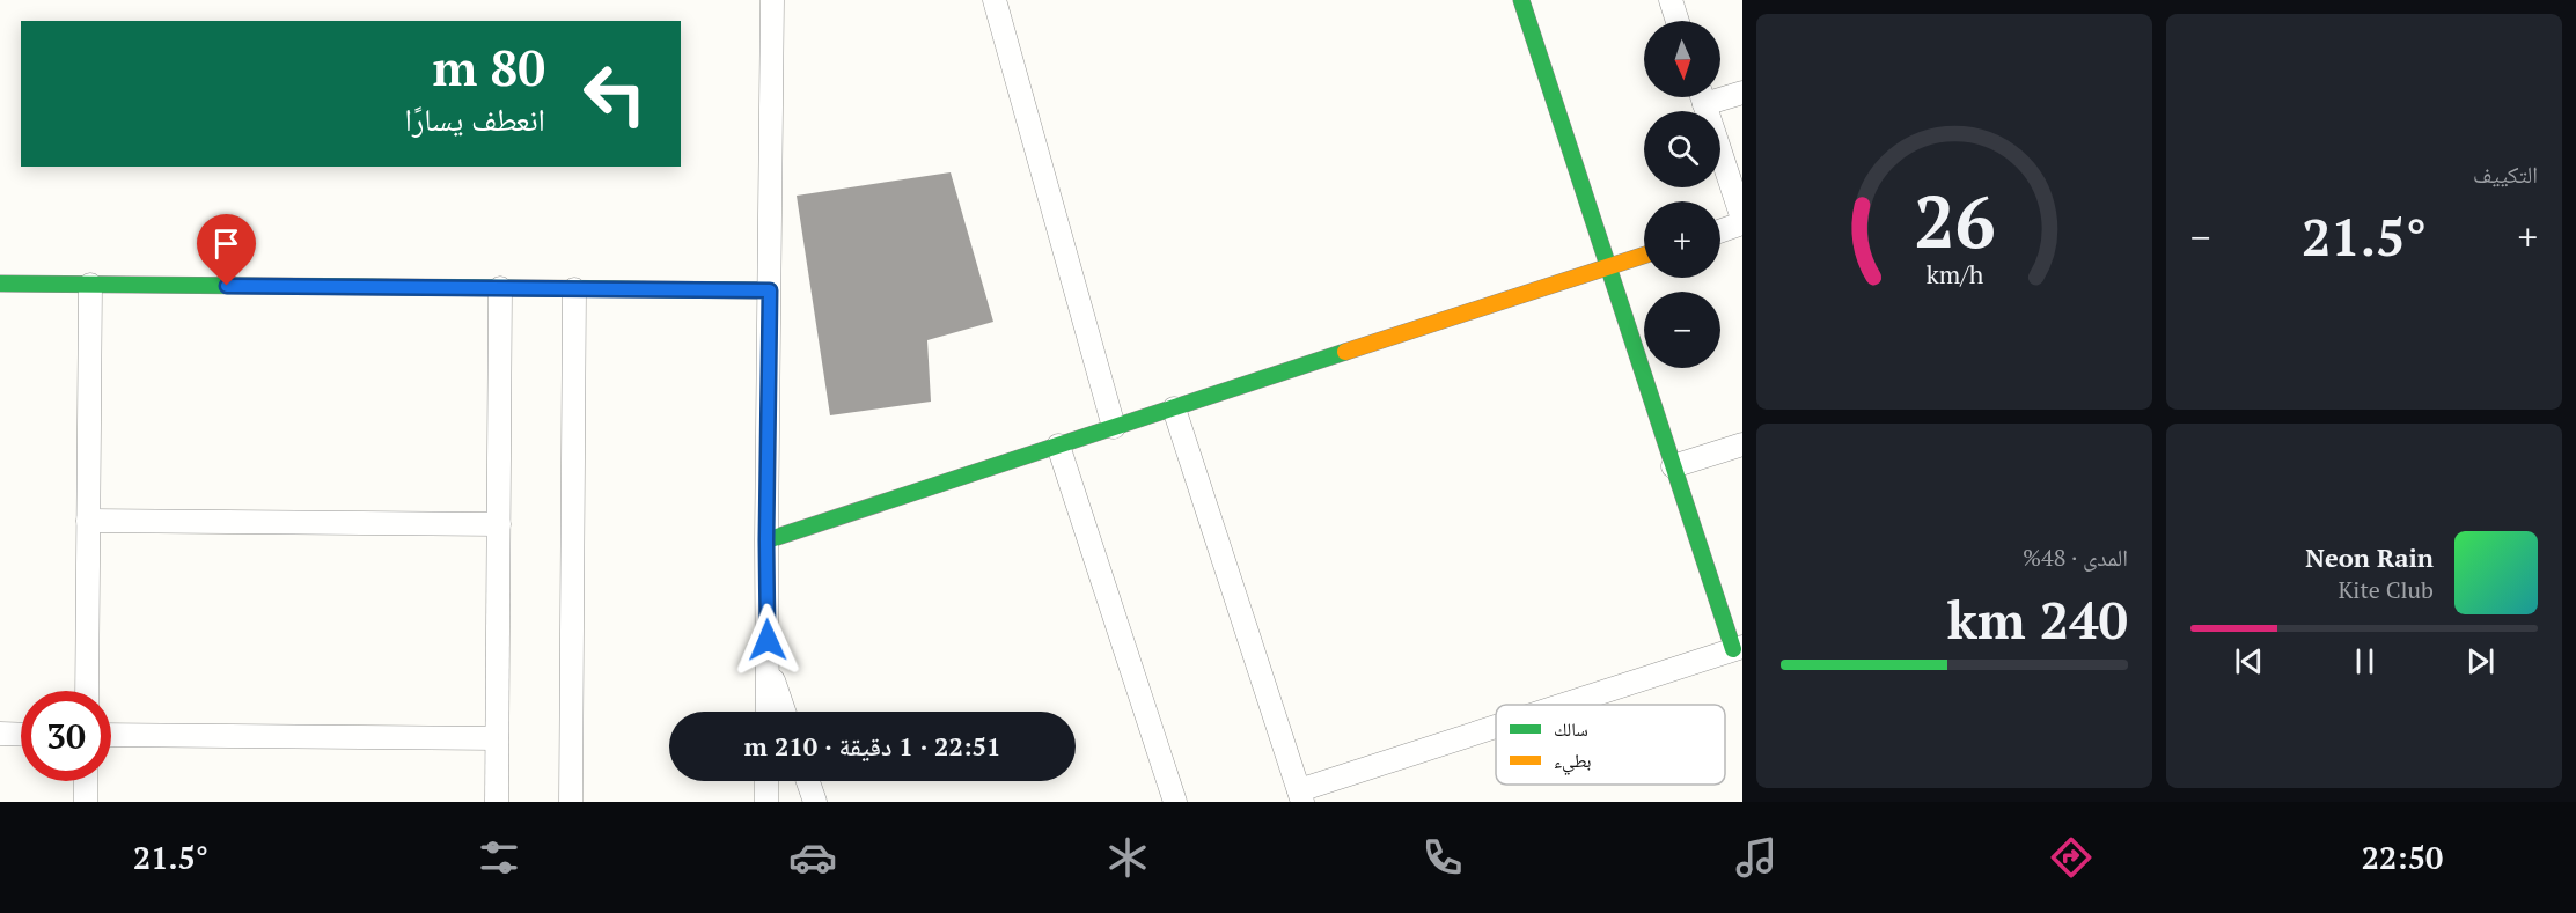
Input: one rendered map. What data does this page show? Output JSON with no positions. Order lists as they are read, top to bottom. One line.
{"legend":["سالك","بطيء"],"north":"bottom","page":{"tile":["التكييف",["المدى · 48%","240 km"]],"map_buttons":["+","−"],"turn":["80 m","انعطف يسارًا"],"heat":["−","21.5°","+"],"song":["Neon Rain","Kite Club"],"limit":"30","trip":"22:51 · 1 دقيقة · 210 m","tabs":["22:50","21.5°"],"gauge":["26","km/h"]}}
